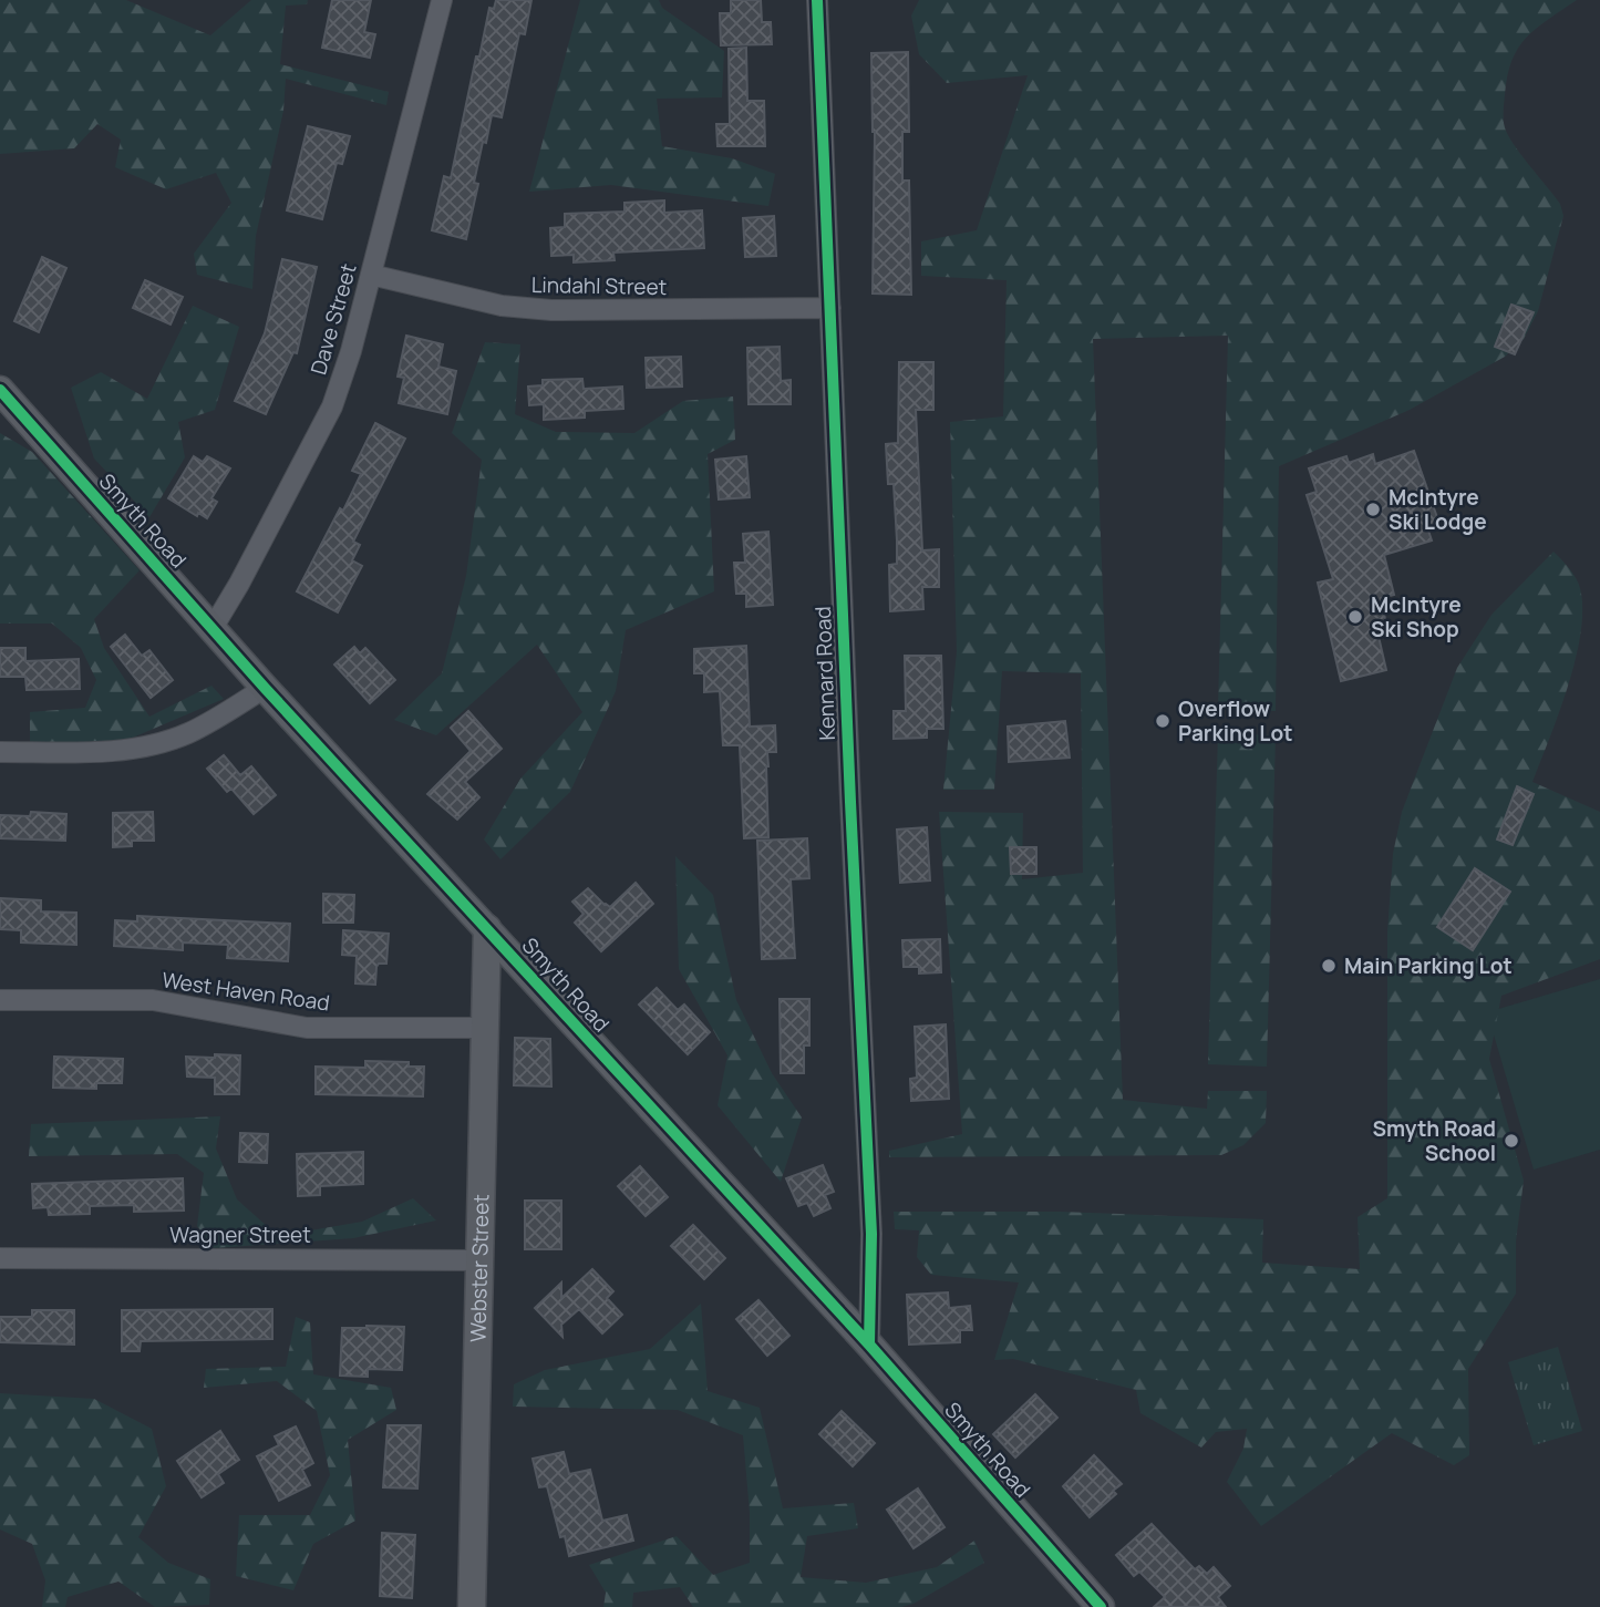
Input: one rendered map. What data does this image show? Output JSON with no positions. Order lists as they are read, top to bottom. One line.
{"streets":{"street":["Lindahl Street","Dave Street","Smyth Road","Kennard Road","West Haven Road","Wagner Street","Webster Street"]},"crossings":[["Lindahl Street","Dave Street"],["Lindahl Street","Kennard Road"],["Dave Street","Smyth Road"],["Smyth Road","Kennard Road"],["Smyth Road","Webster Street"],["West Haven Road","Webster Street"],["Wagner Street","Webster Street"]],"places":["McIntyre Ski Lodge","McIntyre Ski Shop","Overflow Parking Lot","Main Parking Lot","Smyth Road School"]}
